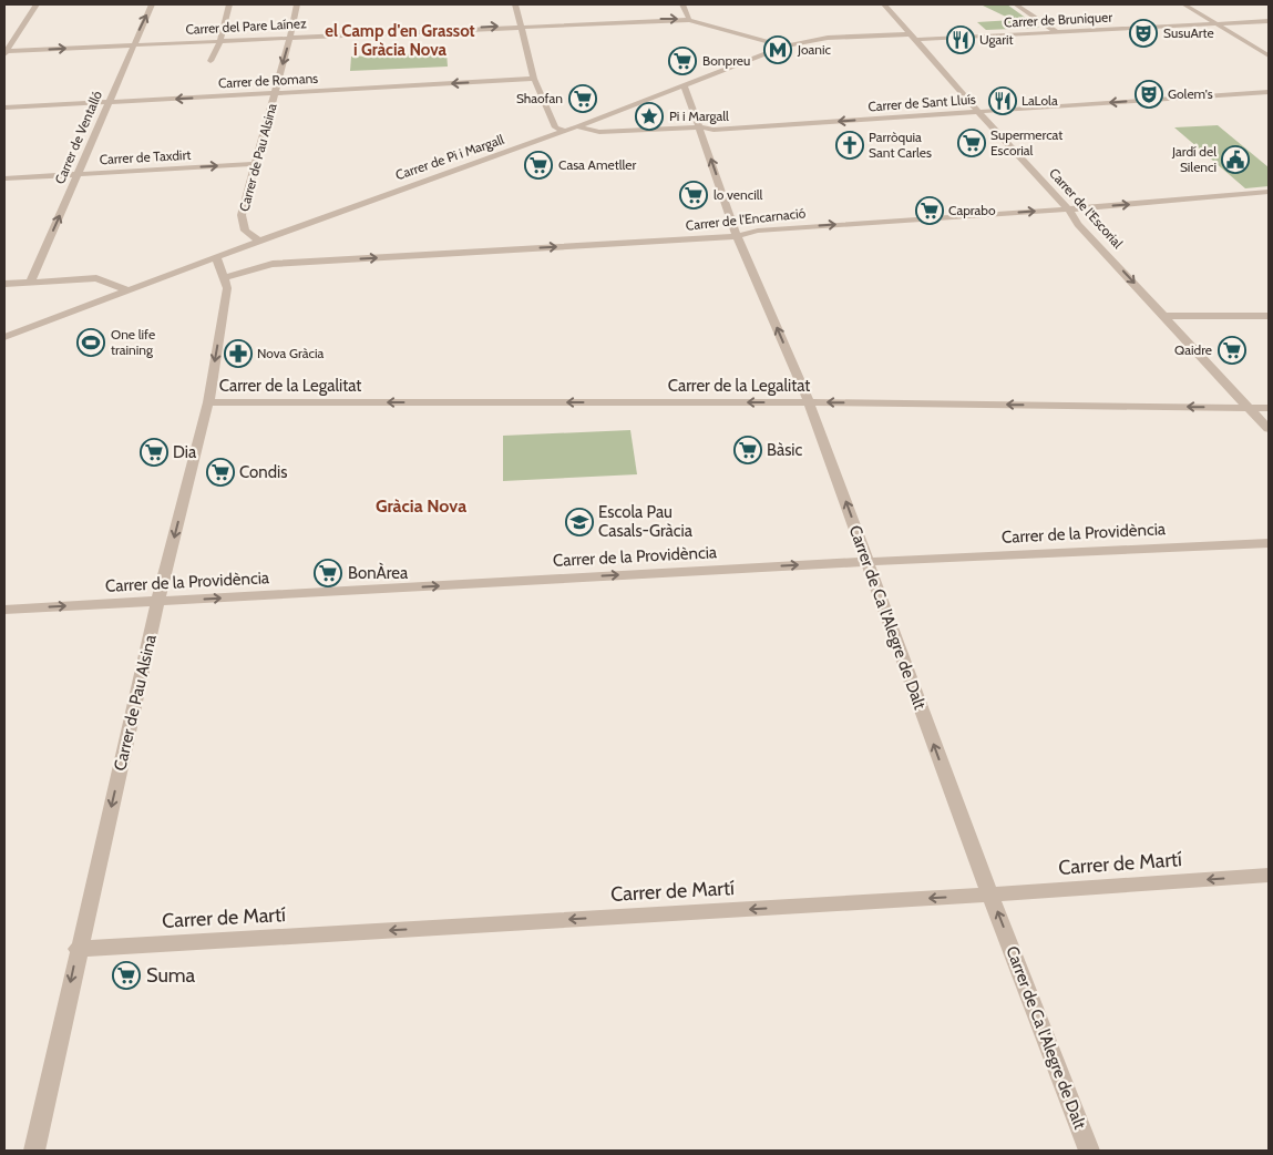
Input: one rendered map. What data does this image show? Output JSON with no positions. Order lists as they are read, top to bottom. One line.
{"streets":{"street":["Carrer de Bruniquer","Carrer del Pare Laínez","Carrer de Romans","Carrer de Sant Lluís","Carrer de Ventalló","Carrer de Taxdirt","Carrer de Pau Alsina","Carrer de Pi i Margall","Carrer de l'Escorial","Carrer de l'Encarnació","Carrer de la Legalitat","Carrer de la Providència","Carrer de Ca l'Alegre de Dalt","Carrer de Martí"]},"crossings":[["Carrer de Bruniquer","Carrer de Pi i Margall"],["Carrer de Bruniquer","Carrer de l'Escorial"],["Carrer del Pare Laínez","Carrer de Ventalló"],["Carrer del Pare Laínez","Carrer de Pau Alsina"],["Carrer del Pare Laínez","Carrer de Pi i Margall"],["Carrer de Romans","Carrer de Ventalló"],["Carrer de Romans","Carrer de Pau Alsina"],["Carrer de Sant Lluís","Carrer de Pi i Margall"],["Carrer de Sant Lluís","Carrer de l'Escorial"],["Carrer de Sant Lluís","Carrer de Ca l'Alegre de Dalt"],["Carrer de Ventalló","Carrer de Taxdirt"],["Carrer de Taxdirt","Carrer de Pau Alsina"],["Carrer de Pau Alsina","Carrer de Pi i Margall"],["Carrer de Pau Alsina","Carrer de l'Encarnació"],["Carrer de Pau Alsina","Carrer de la Legalitat"],["Carrer de Pau Alsina","Carrer de la Providència"],["Carrer de Pau Alsina","Carrer de Martí"],["Carrer de Pi i Margall","Carrer de l'Escorial"],["Carrer de Pi i Margall","Carrer de Ca l'Alegre de Dalt"],["Carrer de l'Escorial","Carrer de l'Encarnació"],["Carrer de l'Escorial","Carrer de la Legalitat"],["Carrer de l'Encarnació","Carrer de Ca l'Alegre de Dalt"],["Carrer de la Legalitat","Carrer de Ca l'Alegre de Dalt"],["Carrer de la Providència","Carrer de Ca l'Alegre de Dalt"],["Carrer de Ca l'Alegre de Dalt","Carrer de Martí"]],"one_way":["Carrer del Pare Laínez","Carrer de Romans","Carrer de Sant Lluís","Carrer de Ventalló","Carrer de Taxdirt","Carrer de Pau Alsina","Carrer de l'Encarnació","Carrer de la Legalitat","Carrer de la Providència","Carrer de Ca l'Alegre de Dalt","Carrer de Martí"],"districts":["el Camp d'en Grassot i Gràcia Nova","Gràcia Nova"],"places":{"theatre":["SusuArte","Golem's"],"restaurant":["Ugarit","LaLola"],"metro station":["Joanic"],"supermarket":["Bonpreu","Shaofan","Supermercat Escorial","Casa Ametller","lo vencill","Caprabo","Qaidre","Bàsic","Dia","Condis","BonÀrea","Suma"],"place":["Pi i Margall"],"church":["Parròquia Sant Carles"],"public building":["Jardí del Silenci"],"sports":["One life training"],"pharmacy":["Nova Gràcia"],"school or university":["Escola Pau Casals-Gràcia"]}}
